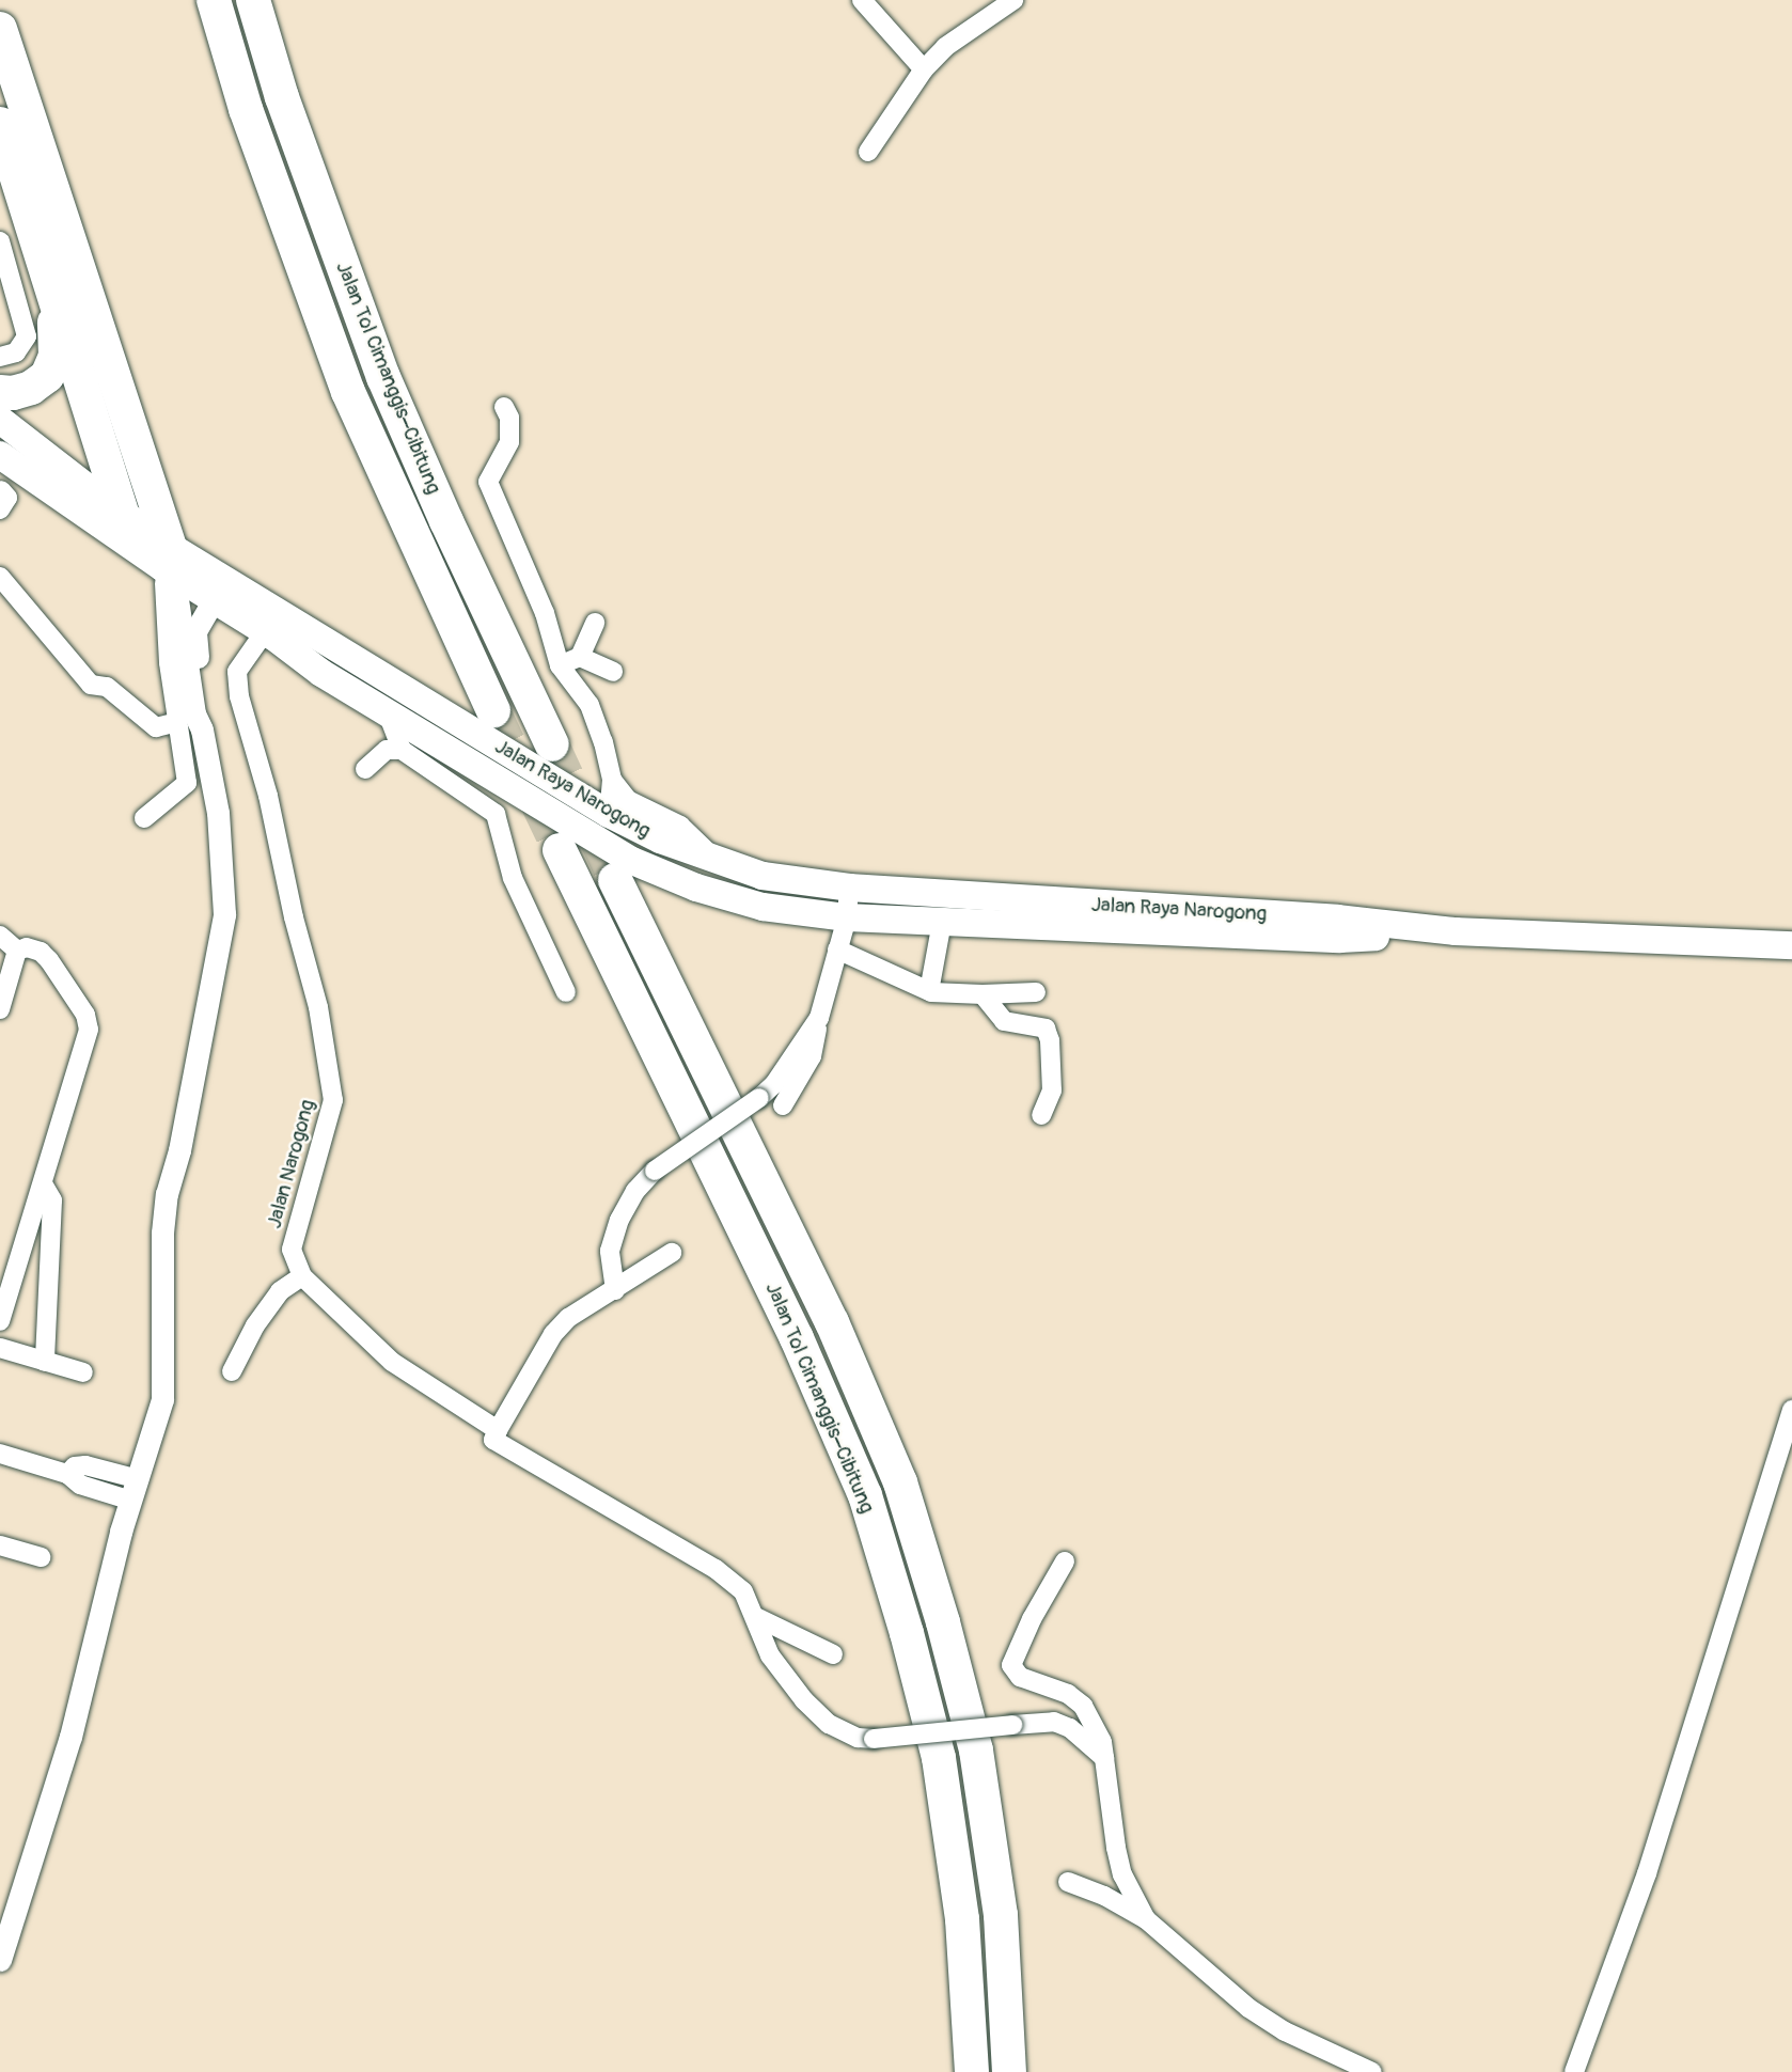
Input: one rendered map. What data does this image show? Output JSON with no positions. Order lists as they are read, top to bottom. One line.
{"streets":{"highway":["Jalan Tol Cimanggis–Cibitung"],"main road":["Jalan Raya Narogong"],"street":["Jalan Narogong"]}}
